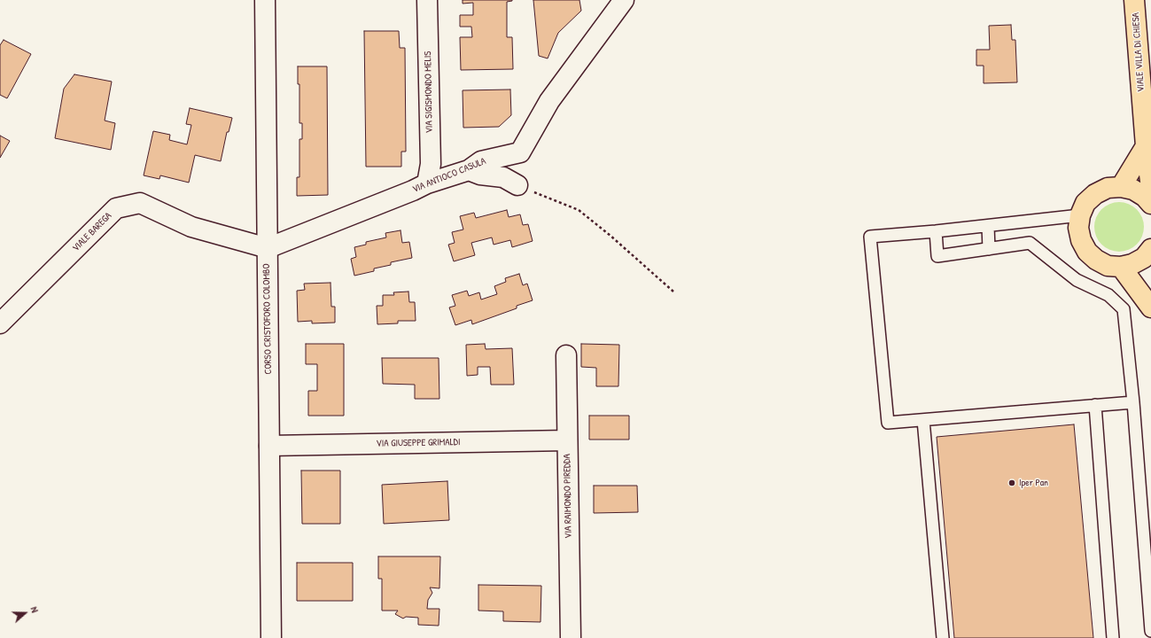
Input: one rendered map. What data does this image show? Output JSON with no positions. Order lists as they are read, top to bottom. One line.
{"streets":{"main road":["VIALE VILLA DI CHIESA"],"street":["VIA SIGISMONDO MELIS","VIA ANTIOCO CASULA","VIALE BAREGA","CORSO CRISTOFORO COLOMBO","VIA GIUSEPPE GRIMALDI","VIA RAIMONDO PIREDDA"]},"crossings":[["VIA SIGISMONDO MELIS","VIA ANTIOCO CASULA"],["VIA ANTIOCO CASULA","VIALE BAREGA"],["VIA ANTIOCO CASULA","CORSO CRISTOFORO COLOMBO"],["VIALE BAREGA","CORSO CRISTOFORO COLOMBO"],["CORSO CRISTOFORO COLOMBO","VIA GIUSEPPE GRIMALDI"],["VIA GIUSEPPE GRIMALDI","VIA RAIMONDO PIREDDA"]],"places":["Iper Pan"],"north":"right"}
